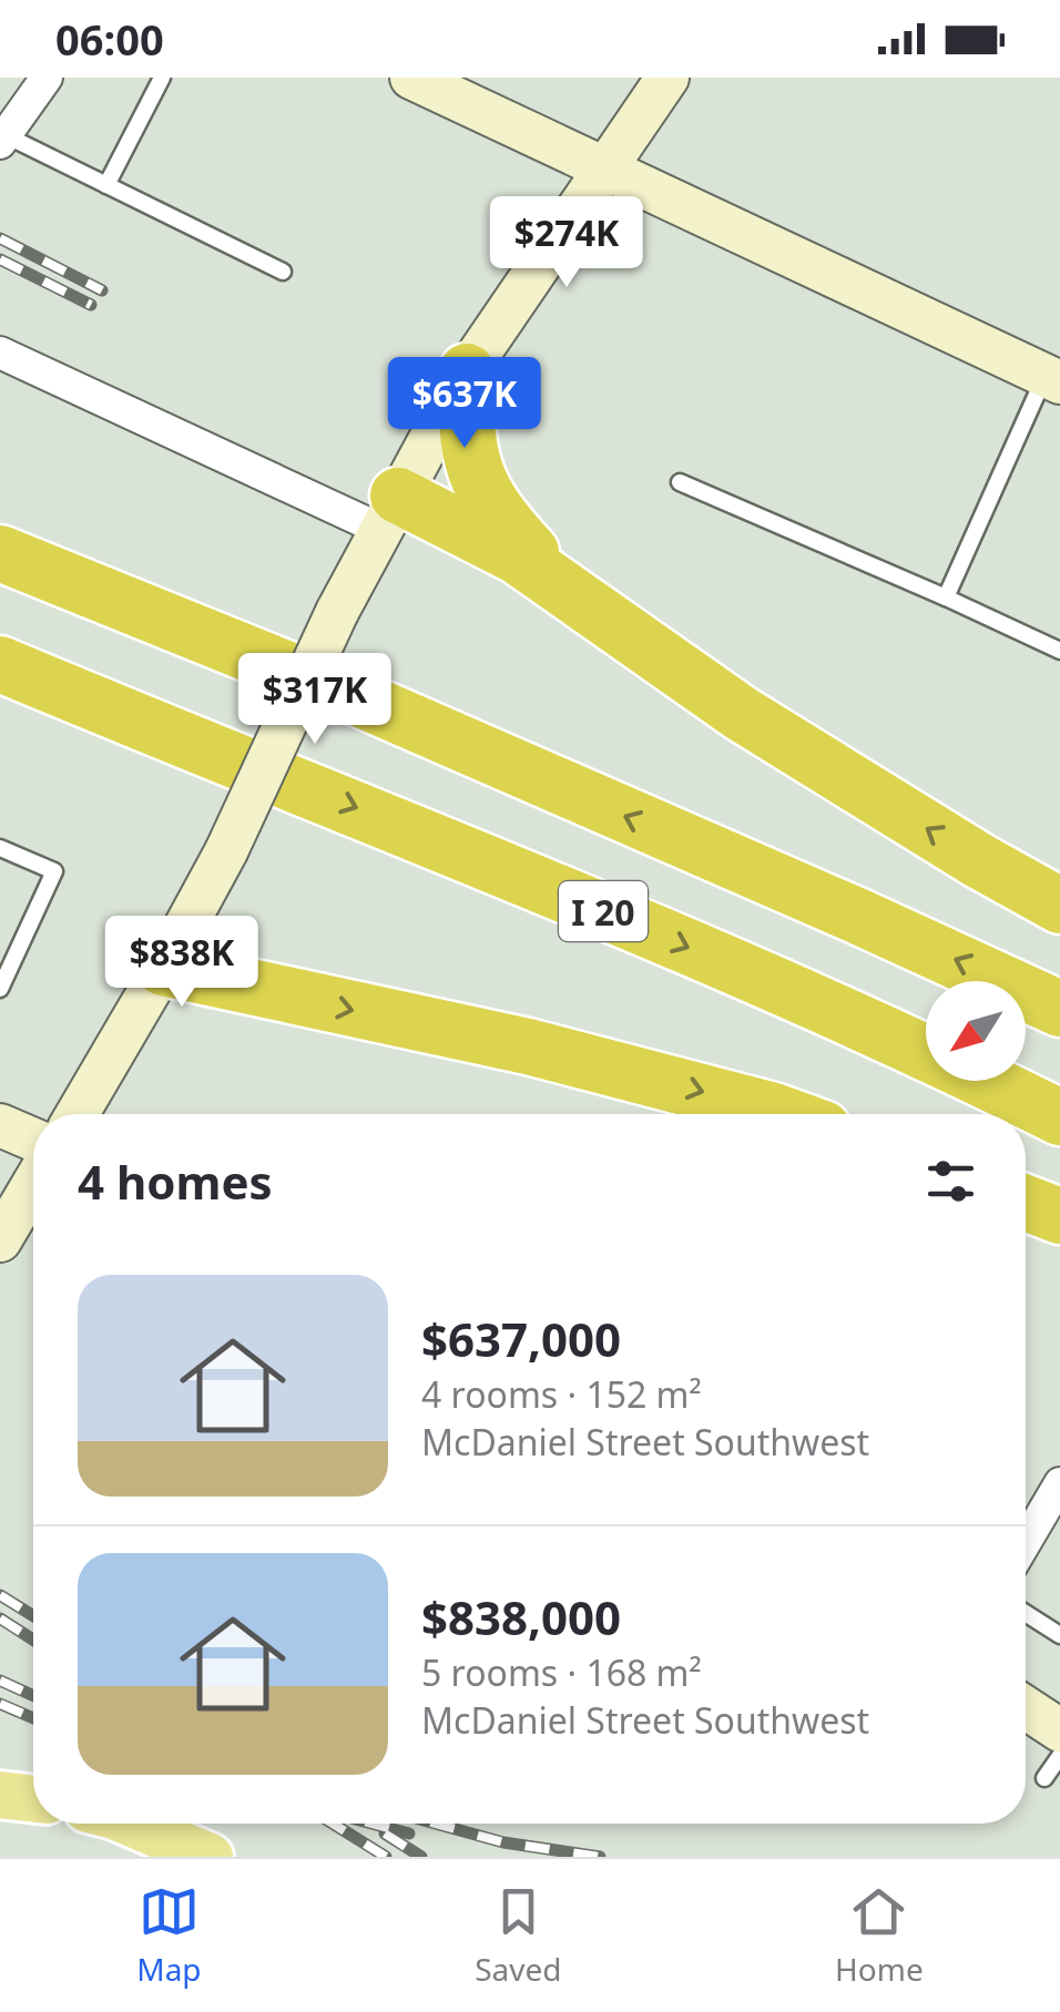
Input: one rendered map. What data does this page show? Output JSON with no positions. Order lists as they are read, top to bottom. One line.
{"streets":{"highway":["I 20"]},"north":"bottom left","page":{"status":"06:00","price":["$274K","$637K","$317K","$838K"],"heading":"4 homes","list":[{"name":"$637,000","note":"4 rooms · 152 m² · McDaniel Street Southwest"},{"name":"$838,000","note":"5 rooms · 168 m² · McDaniel Street Southwest"}],"tabs":["Map","Saved","Home"]}}
